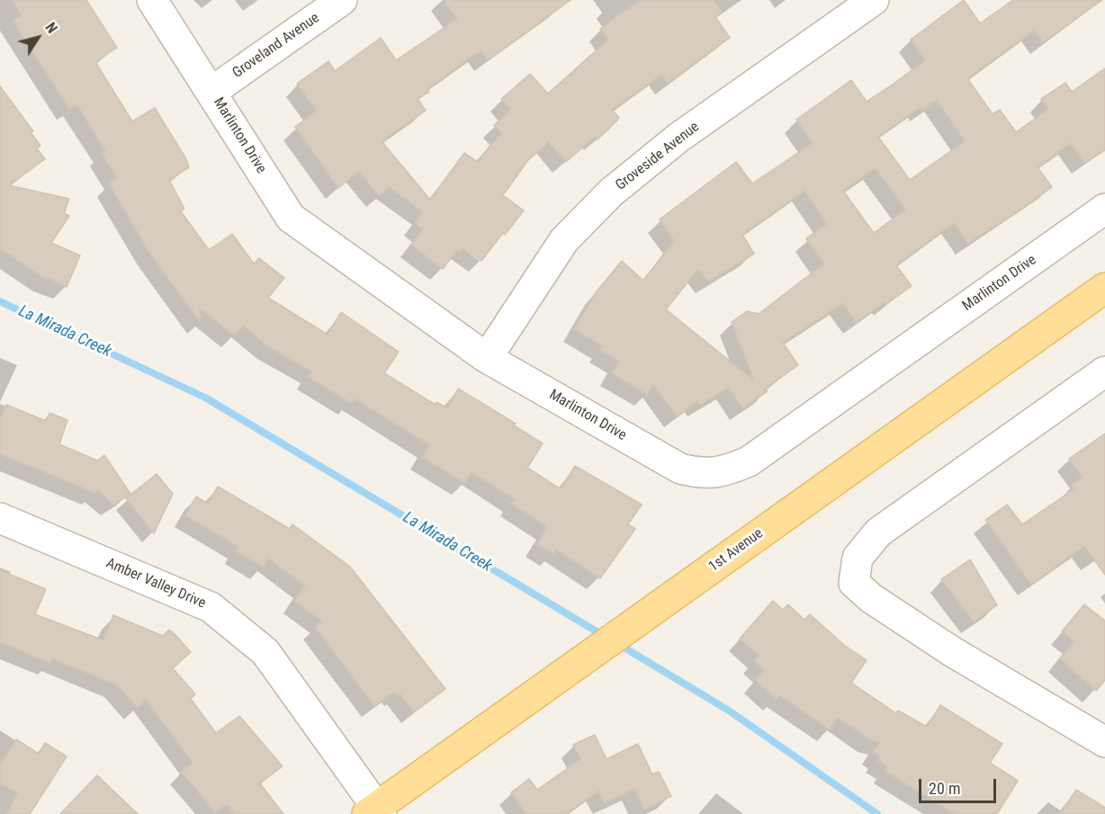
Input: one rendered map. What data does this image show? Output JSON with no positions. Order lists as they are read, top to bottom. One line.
{"streets":{"main road":["1st Avenue"],"street":["Groveland Avenue","Marlinton Drive","Groveside Avenue","Amber Valley Drive"]},"crossings":[["Groveland Avenue","Marlinton Drive"],["Marlinton Drive","Groveside Avenue"],["1st Avenue","Amber Valley Drive"]],"water":["La Mirada Creek"],"scale_bar":"20 m","north":"top right"}
